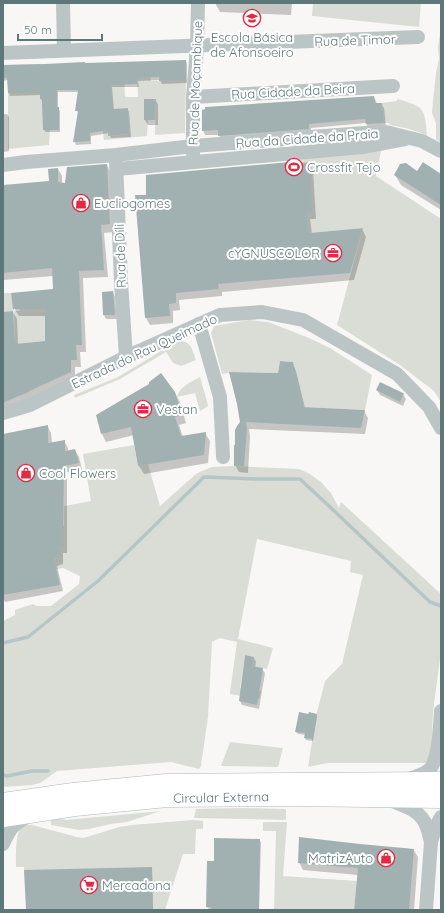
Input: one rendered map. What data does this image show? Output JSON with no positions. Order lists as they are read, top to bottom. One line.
{"streets":{"main road":["Circular Externa"],"street":["Rua de Timor","Rua de Moçambique","Rua Cidade da Beira","Rua da Cidade da Praia","Rua de Díli","Estrada do Pau Queimado"]},"crossings":[["Rua de Timor","Rua de Moçambique"],["Rua de Moçambique","Rua Cidade da Beira"],["Rua de Moçambique","Rua da Cidade da Praia"],["Rua da Cidade da Praia","Rua de Díli"],["Rua de Díli","Estrada do Pau Queimado"]],"places":{"school or university":["Escola Básica de Afonsoeiro"],"sports":["Crossfit Tejo"],"shop":["Eucliogomes","Cool Flowers","MatrizAuto"],"office":["cYGNUSCOLOR","Vestan"],"supermarket":["Mercadona"]},"scale_bar":"50 m"}
